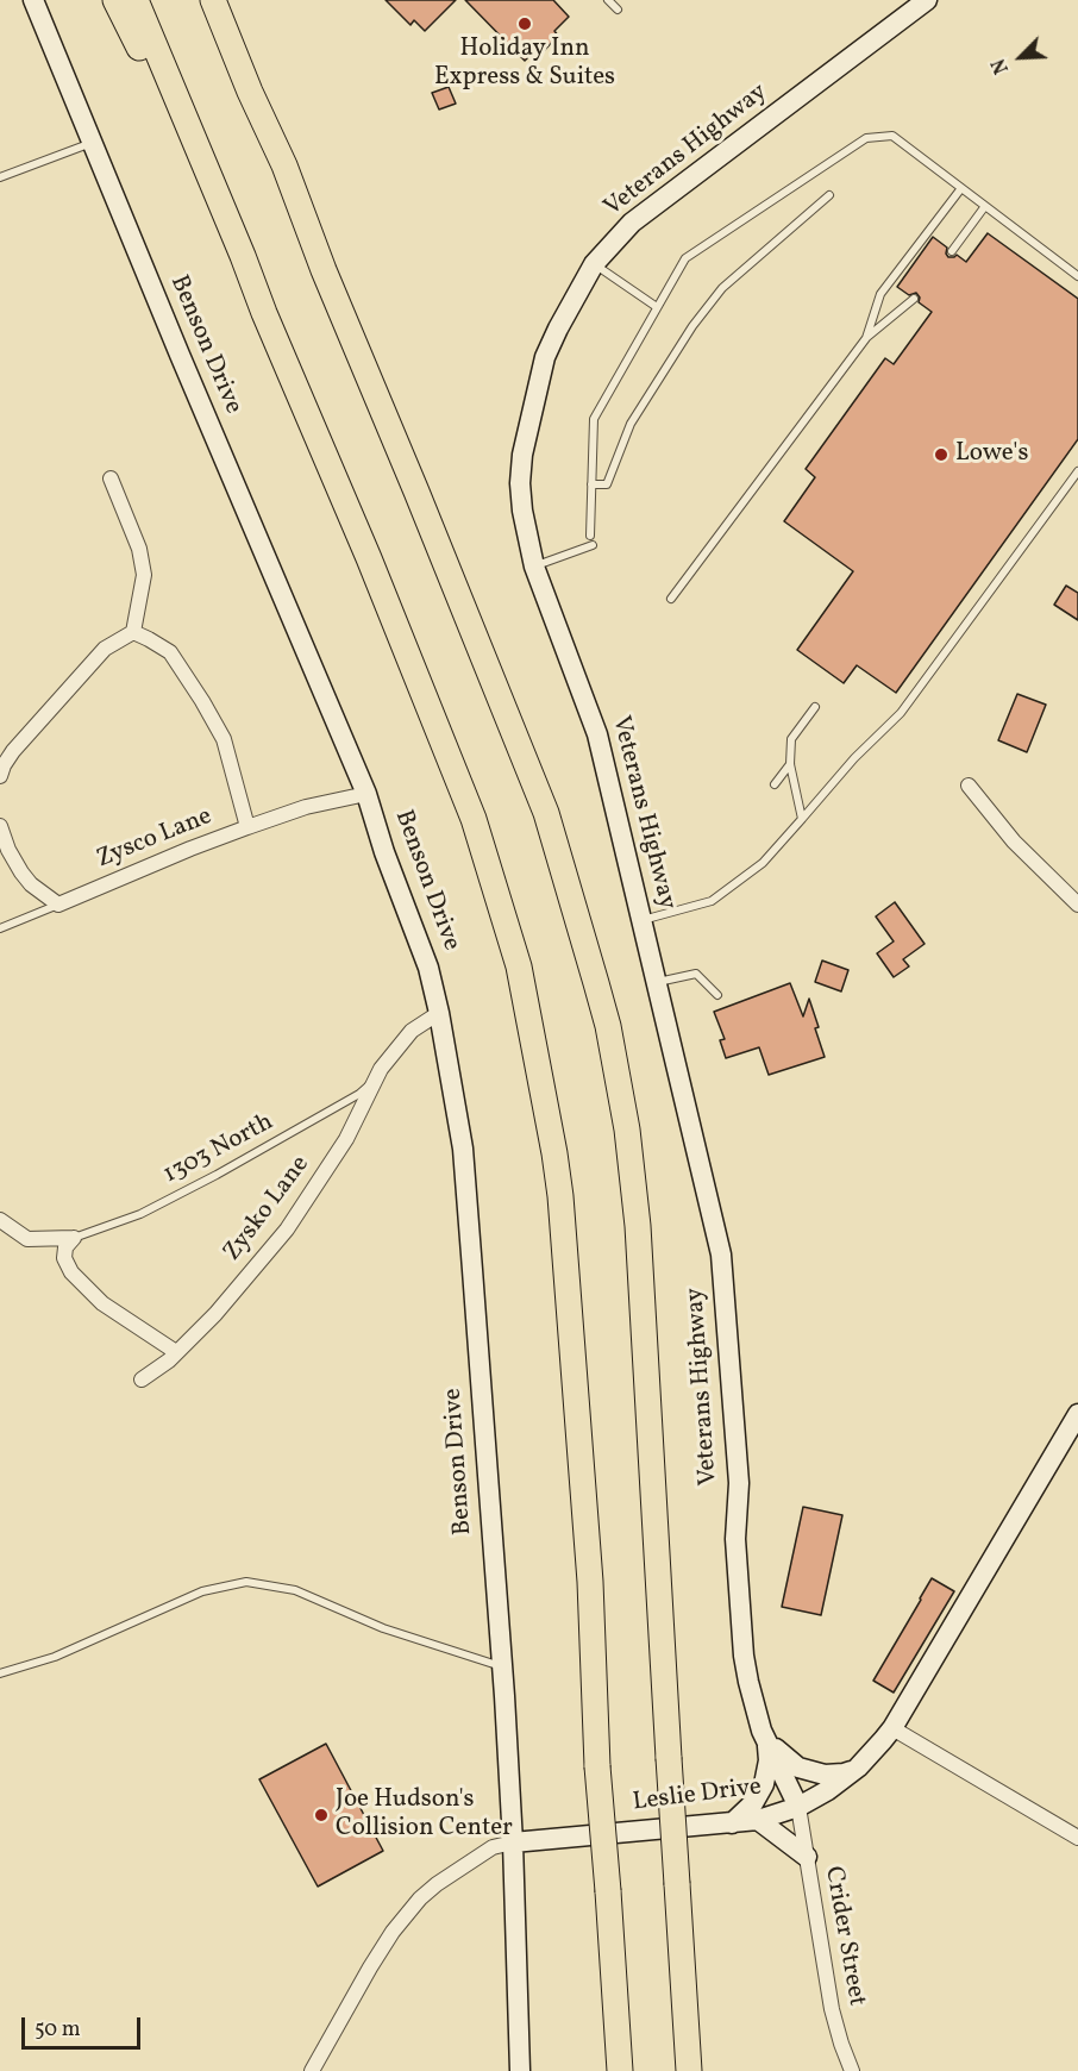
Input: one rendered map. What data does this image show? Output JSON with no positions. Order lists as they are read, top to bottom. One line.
{"streets":{"street":["Veterans Highway","Benson Drive","Zysco Lane","Zysko Lane","Leslie Drive","Crider Street"],"lane":["1303 North"]},"crossings":[["Veterans Highway","Leslie Drive"],["Veterans Highway","Crider Street"],["Benson Drive","Zysco Lane"],["Benson Drive","Zysko Lane"],["Benson Drive","Leslie Drive"],["1303 North","Zysko Lane"],["Leslie Drive","Crider Street"]],"places":["Holiday Inn Express & Suites","Lowe's","Joe Hudson's Collision Center"],"scale_bar":"50 m","north":"bottom left"}
